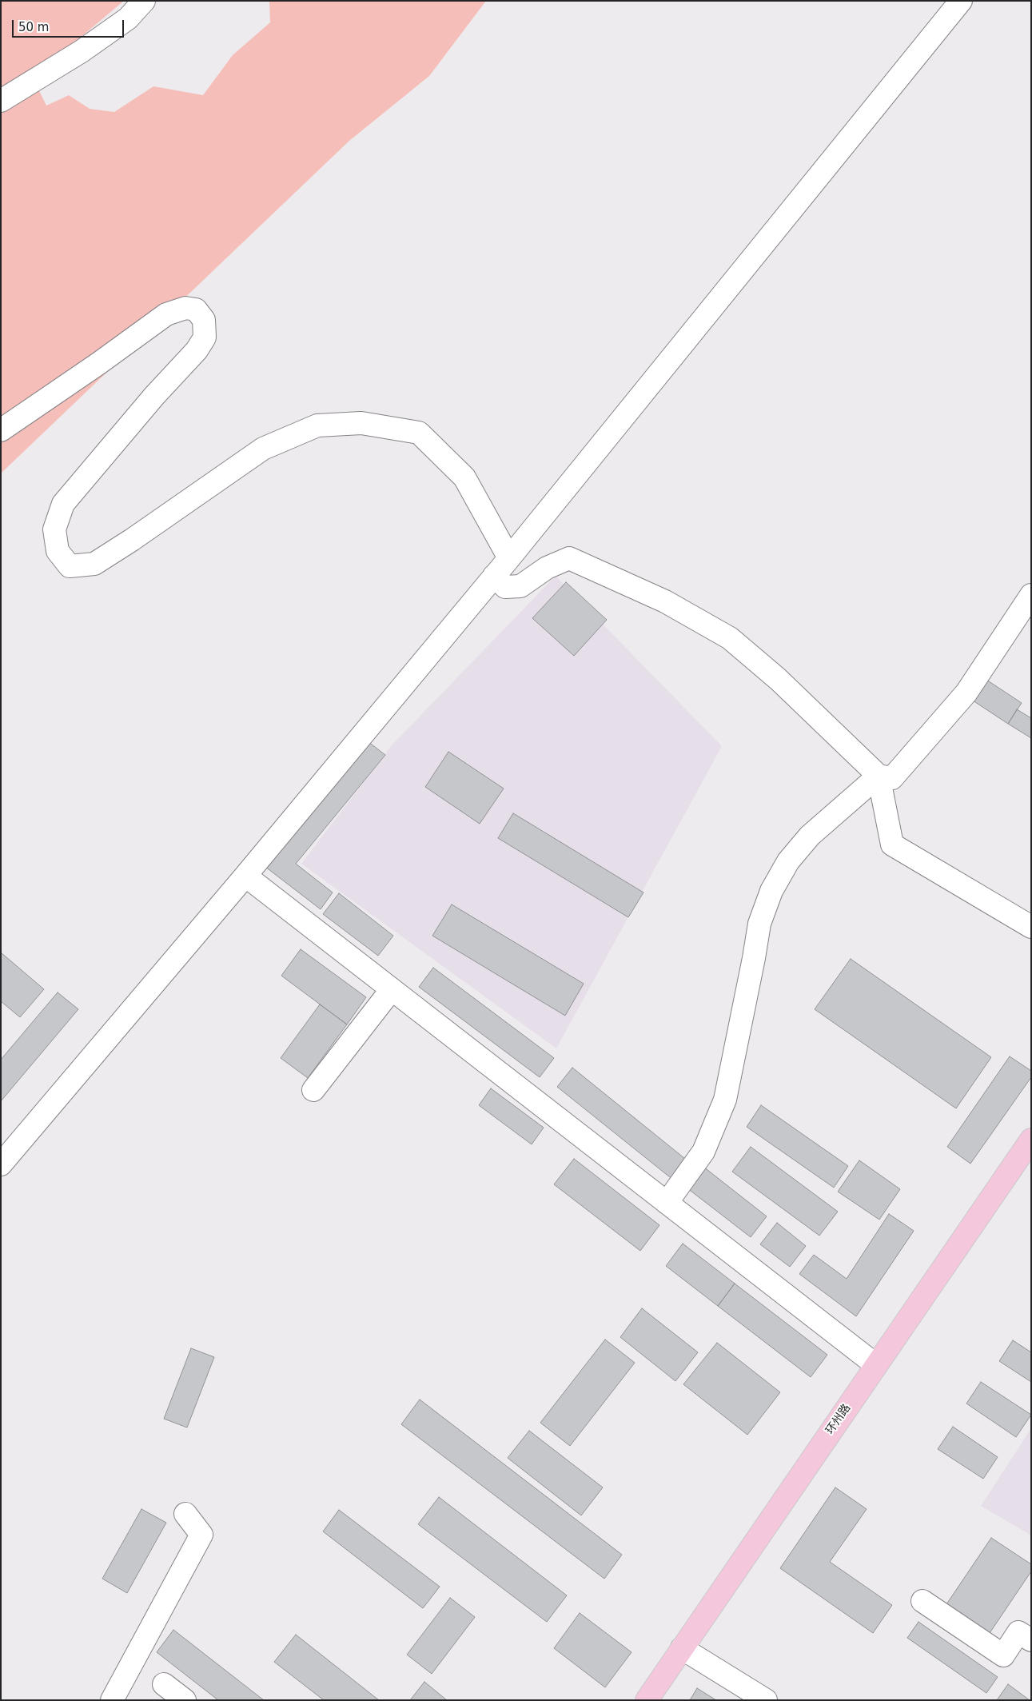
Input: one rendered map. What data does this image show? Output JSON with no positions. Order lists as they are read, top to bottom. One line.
{"streets":{"main road":["环州路"]},"scale_bar":"50 m"}
